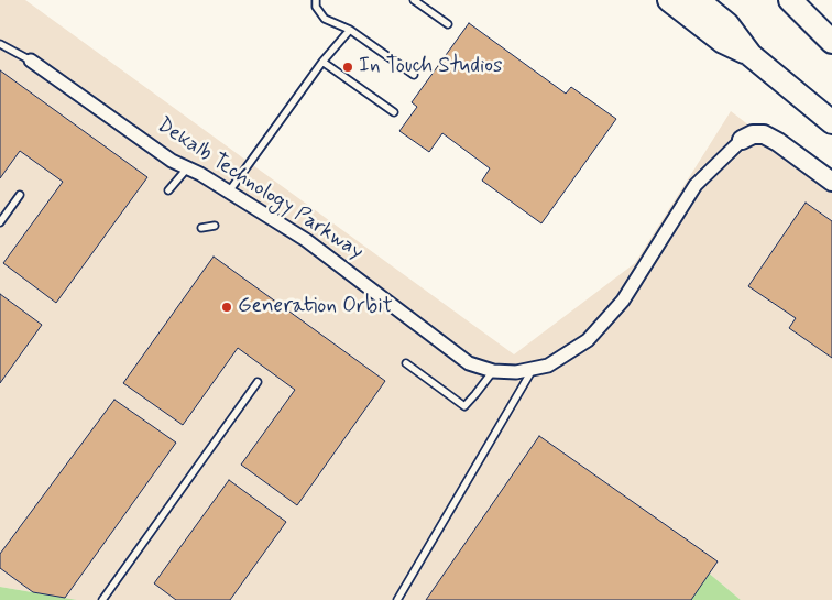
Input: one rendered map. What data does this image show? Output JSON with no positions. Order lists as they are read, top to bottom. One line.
{"streets":{"street":["Dekalb Technology Parkway"]},"places":["In Touch Studios","Generation Orbit"]}
